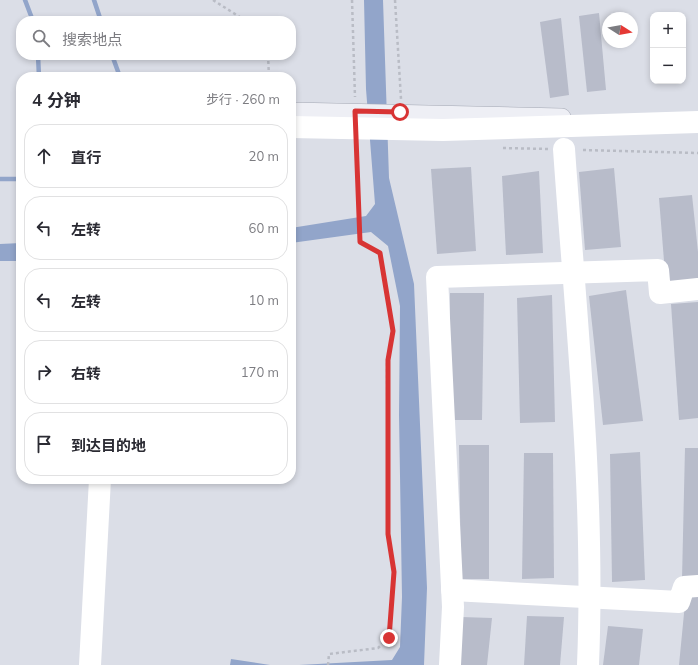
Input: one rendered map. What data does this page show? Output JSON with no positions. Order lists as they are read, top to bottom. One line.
{"north":"right","page":{"map_buttons":["+","−"],"search":"搜索地点","heading":["4 分钟","步行 · 260 m"],"list":[["直行","20 m"],["左转","60 m"],["左转","10 m"],["右转","170 m"],"到达目的地"]}}
